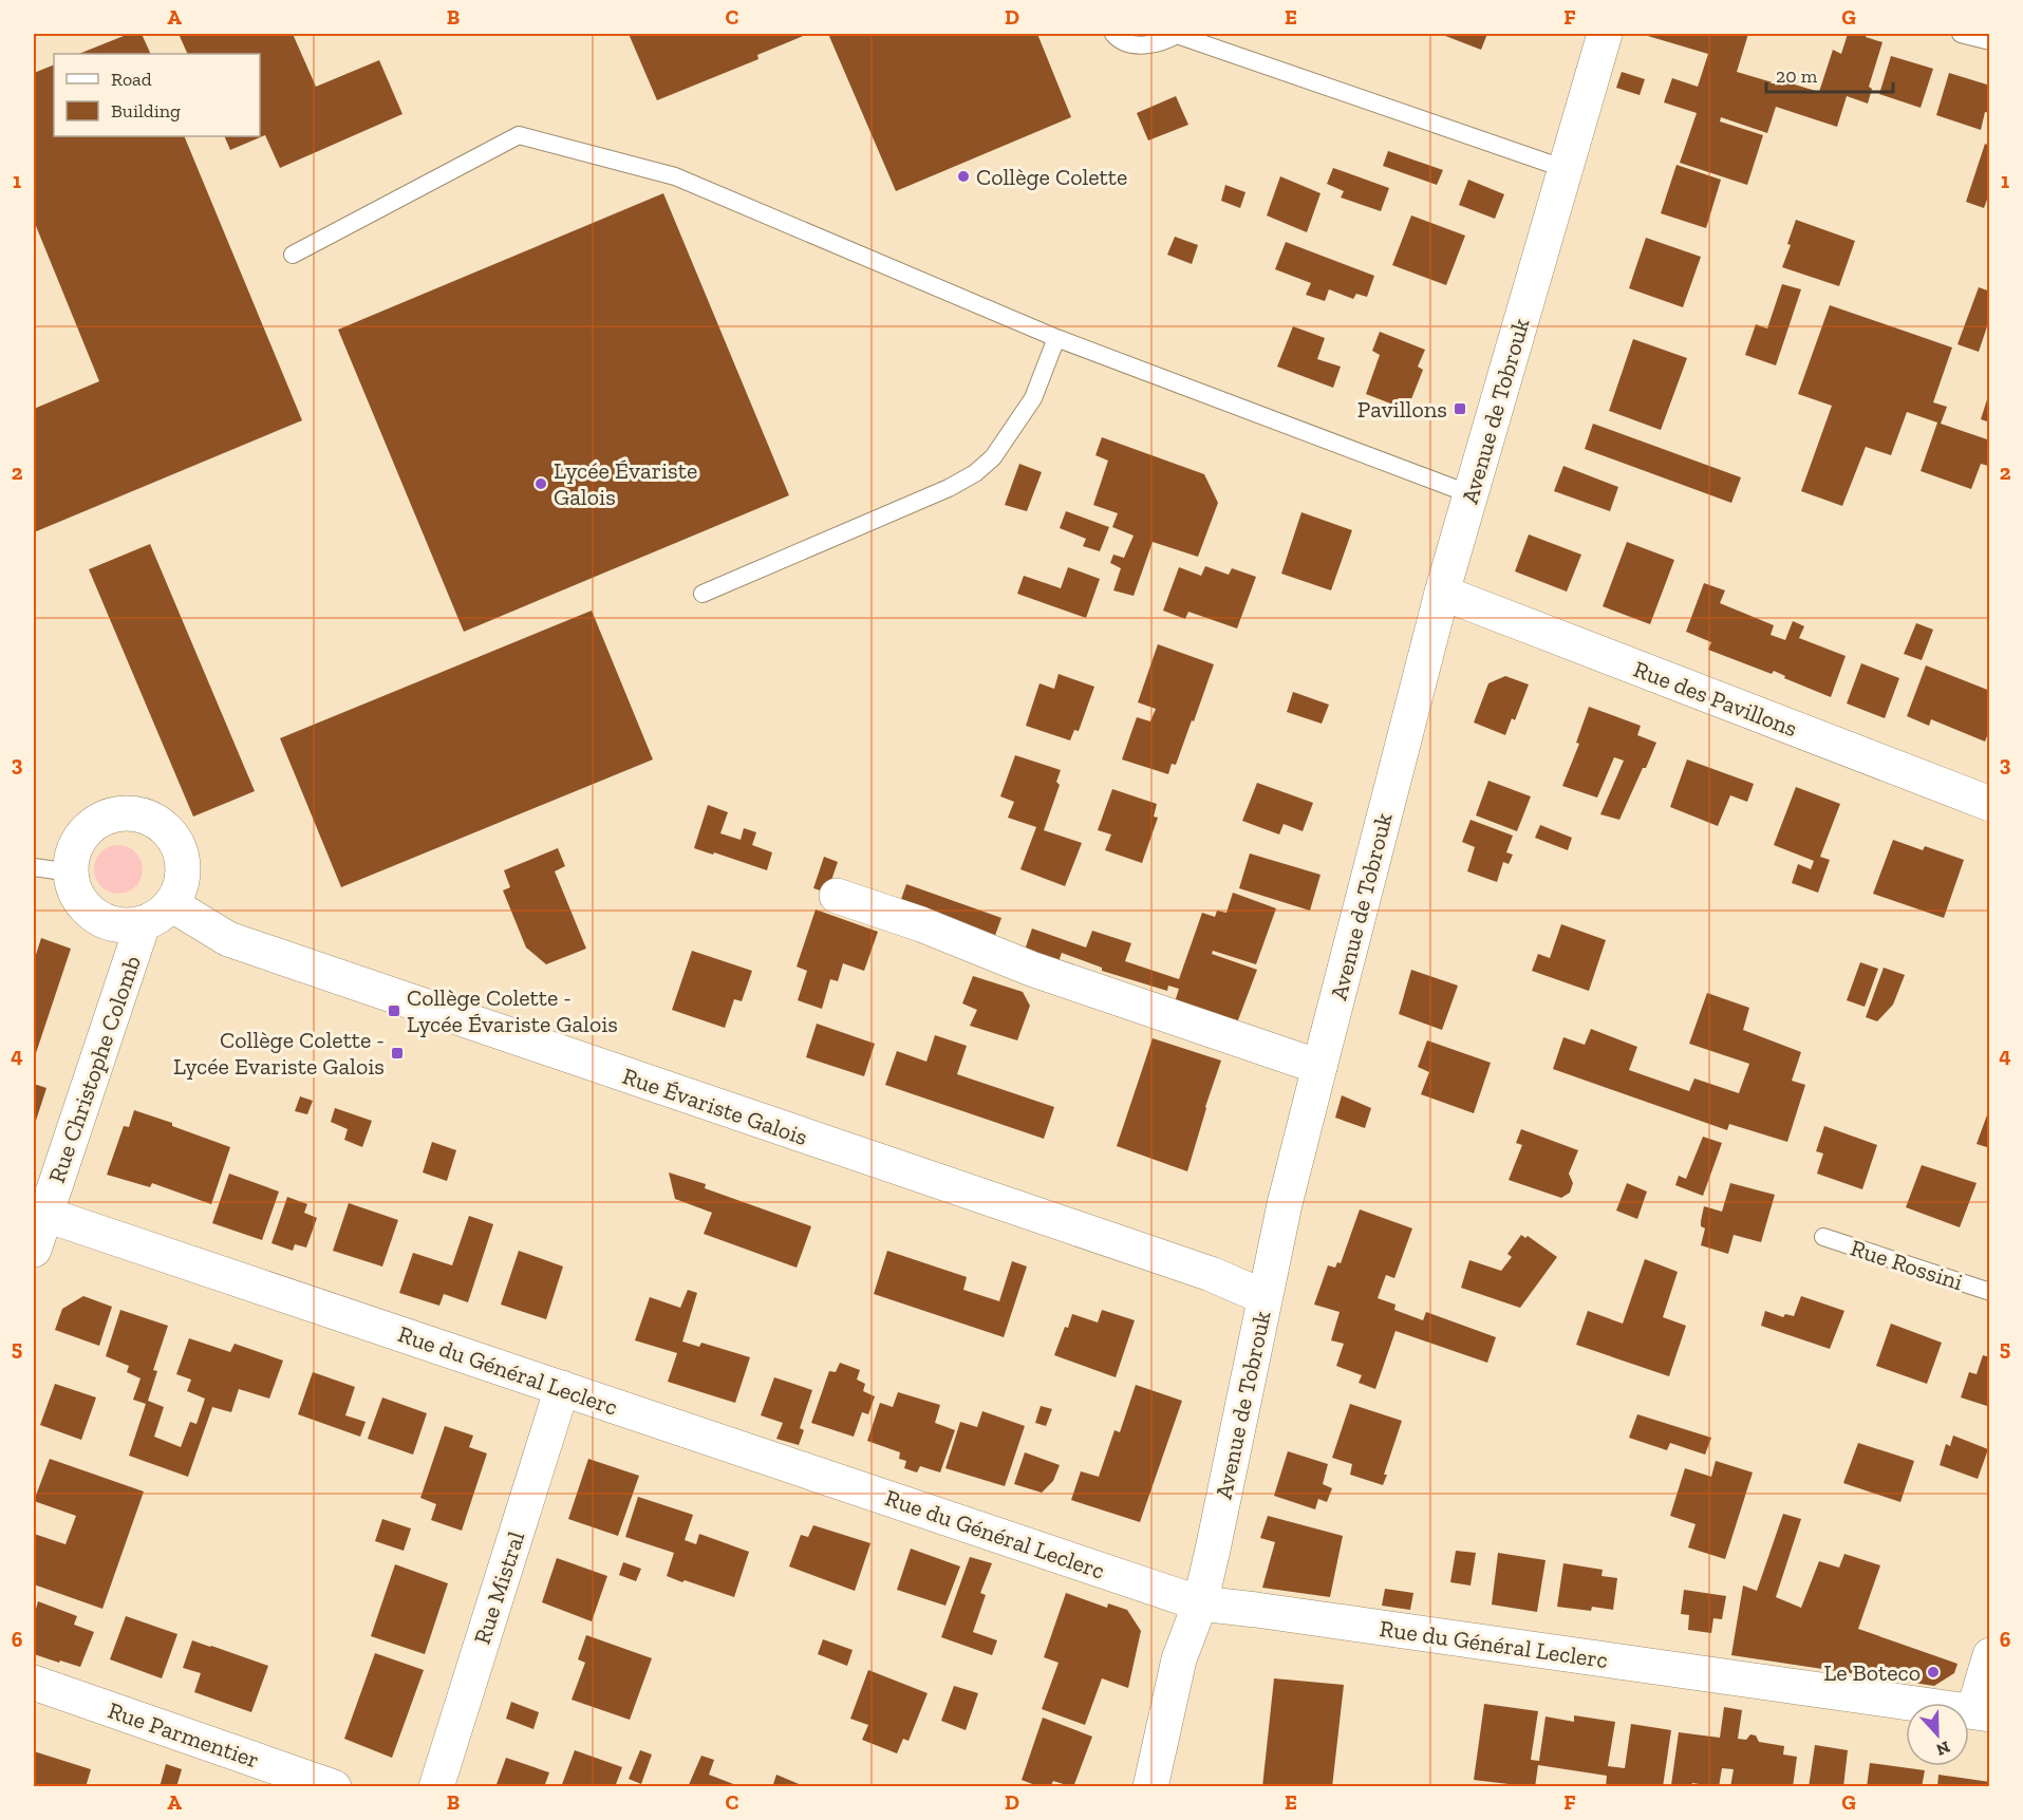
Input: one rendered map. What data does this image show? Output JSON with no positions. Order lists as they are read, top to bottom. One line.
{"streets":{"street":["Avenue de Tobrouk","Rue des Pavillons","Rue Christophe Colomb","Rue Évariste Galois","Rue du Général Leclerc","Rue Mistral","Rue Parmentier"],"lane":["Rue Rossini"]},"crossings":[["Avenue de Tobrouk","Rue des Pavillons"],["Avenue de Tobrouk","Rue Évariste Galois"],["Avenue de Tobrouk","Rue du Général Leclerc"],["Rue Christophe Colomb","Rue Évariste Galois"],["Rue Christophe Colomb","Rue du Général Leclerc"],["Rue du Général Leclerc","Rue Mistral"]],"places":{"other":["Collège Colette","Lycée Évariste Galois","Le Boteco"],"transit":["Pavillons","Collège Colette - Lycée Évariste Galois","Collège Colette - Lycée Evariste Galois"]},"legend":["Road","Building"],"scale_bar":"20 m","north":"bottom","grid":{"columns":["A","B","C","D","E","F","G"],"rows":["1","2","3","4","5","6"]}}
